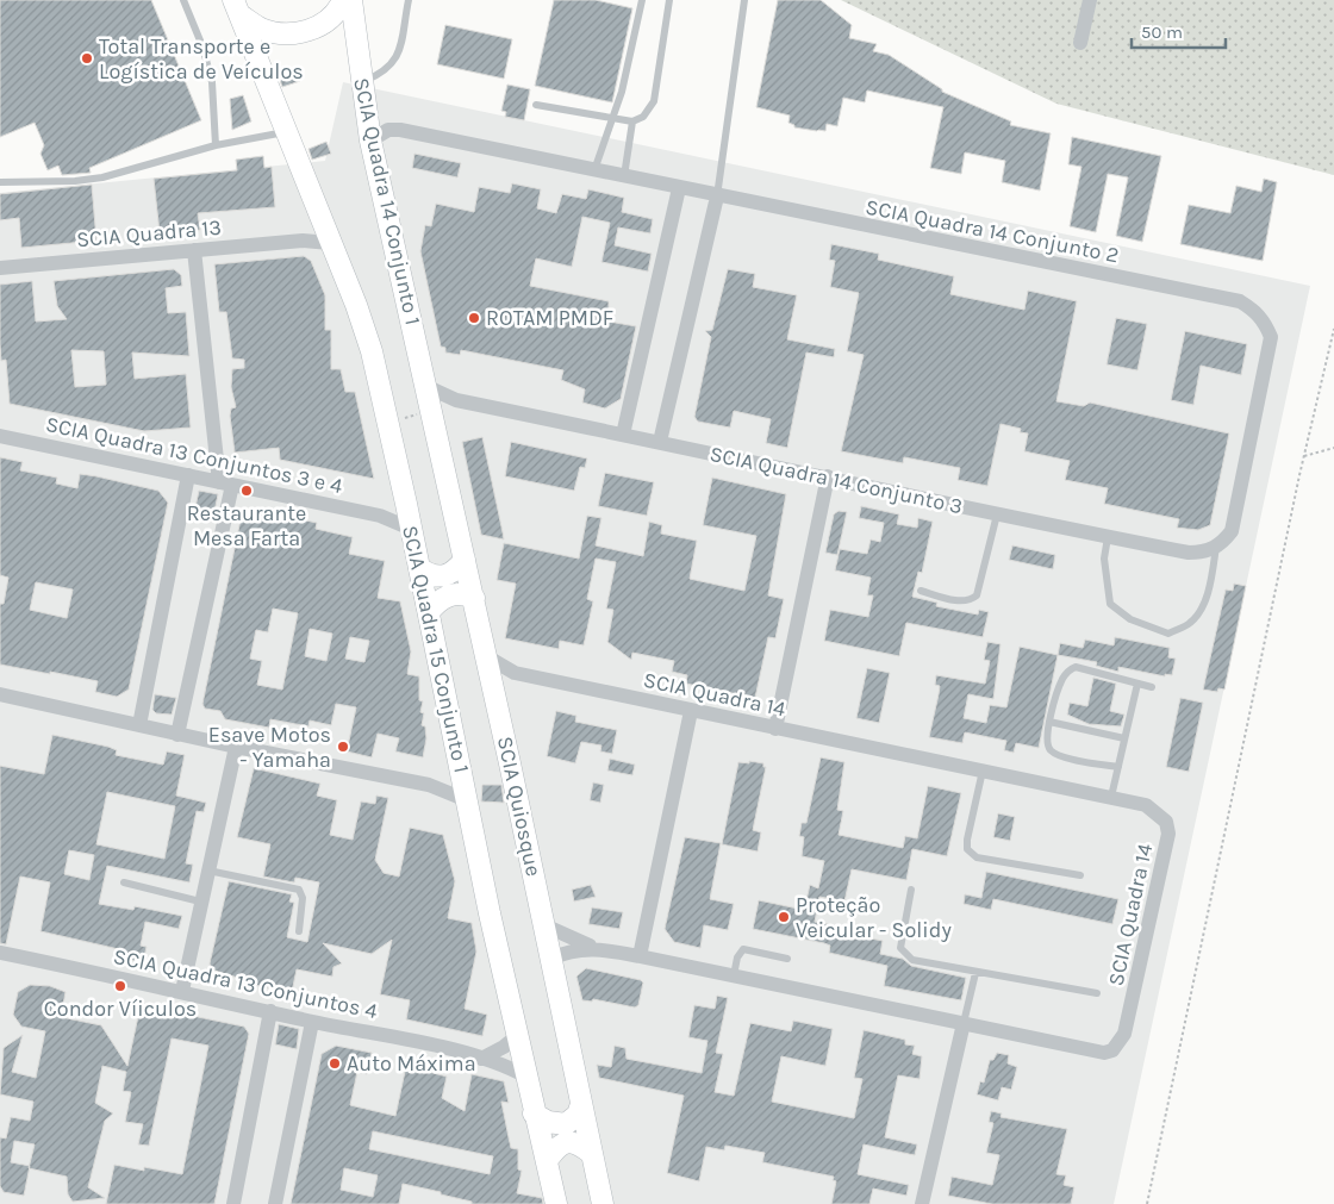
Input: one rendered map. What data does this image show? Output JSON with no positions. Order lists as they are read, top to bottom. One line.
{"streets":{"main road":["SCIA Quadra 14 Conjunto 1","SCIA Quadra 15 Conjunto 1","SCIA Quiosque"],"street":["SCIA Quadra 14 Conjunto 2","SCIA Quadra 13","SCIA Quadra 13 Conjuntos 3 e 4","SCIA Quadra 14 Conjunto 3","SCIA Quadra 14","SCIA Quadra 13 Conjuntos 4"]},"crossings":[["SCIA Quadra 14 Conjunto 1","SCIA Quadra 14 Conjunto 3"],["SCIA Quadra 14 Conjunto 2","SCIA Quadra 14 Conjunto 3"],["SCIA Quadra 13","SCIA Quadra 15 Conjunto 1"],["SCIA Quadra 13 Conjuntos 3 e 4","SCIA Quadra 15 Conjunto 1"],["SCIA Quadra 15 Conjunto 1","SCIA Quadra 13 Conjuntos 4"],["SCIA Quadra 14","SCIA Quiosque"]],"places":["Total Transporte e Logística de Veículos","ROTAM PMDF","Restaurante Mesa Farta","Esave Motos - Yamaha","Proteção Veicular - Solidy","Condor Víiculos","Auto Máxima"],"scale_bar":"50 m"}
